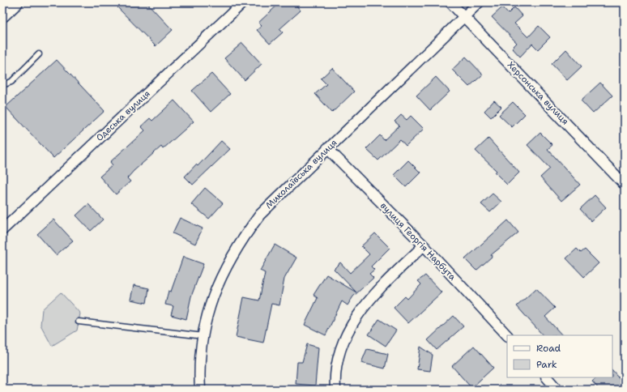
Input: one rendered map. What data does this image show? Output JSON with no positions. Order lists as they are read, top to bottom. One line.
{"streets":{"street":["Херсонська вулиця","Одеська вулиця","Миколаївська вулиця","вулиця Георгія Нарбута"]},"crossings":[["Херсонська вулиця","Миколаївська вулиця"],["Миколаївська вулиця","вулиця Георгія Нарбута"]],"legend":["Road","Park"]}
